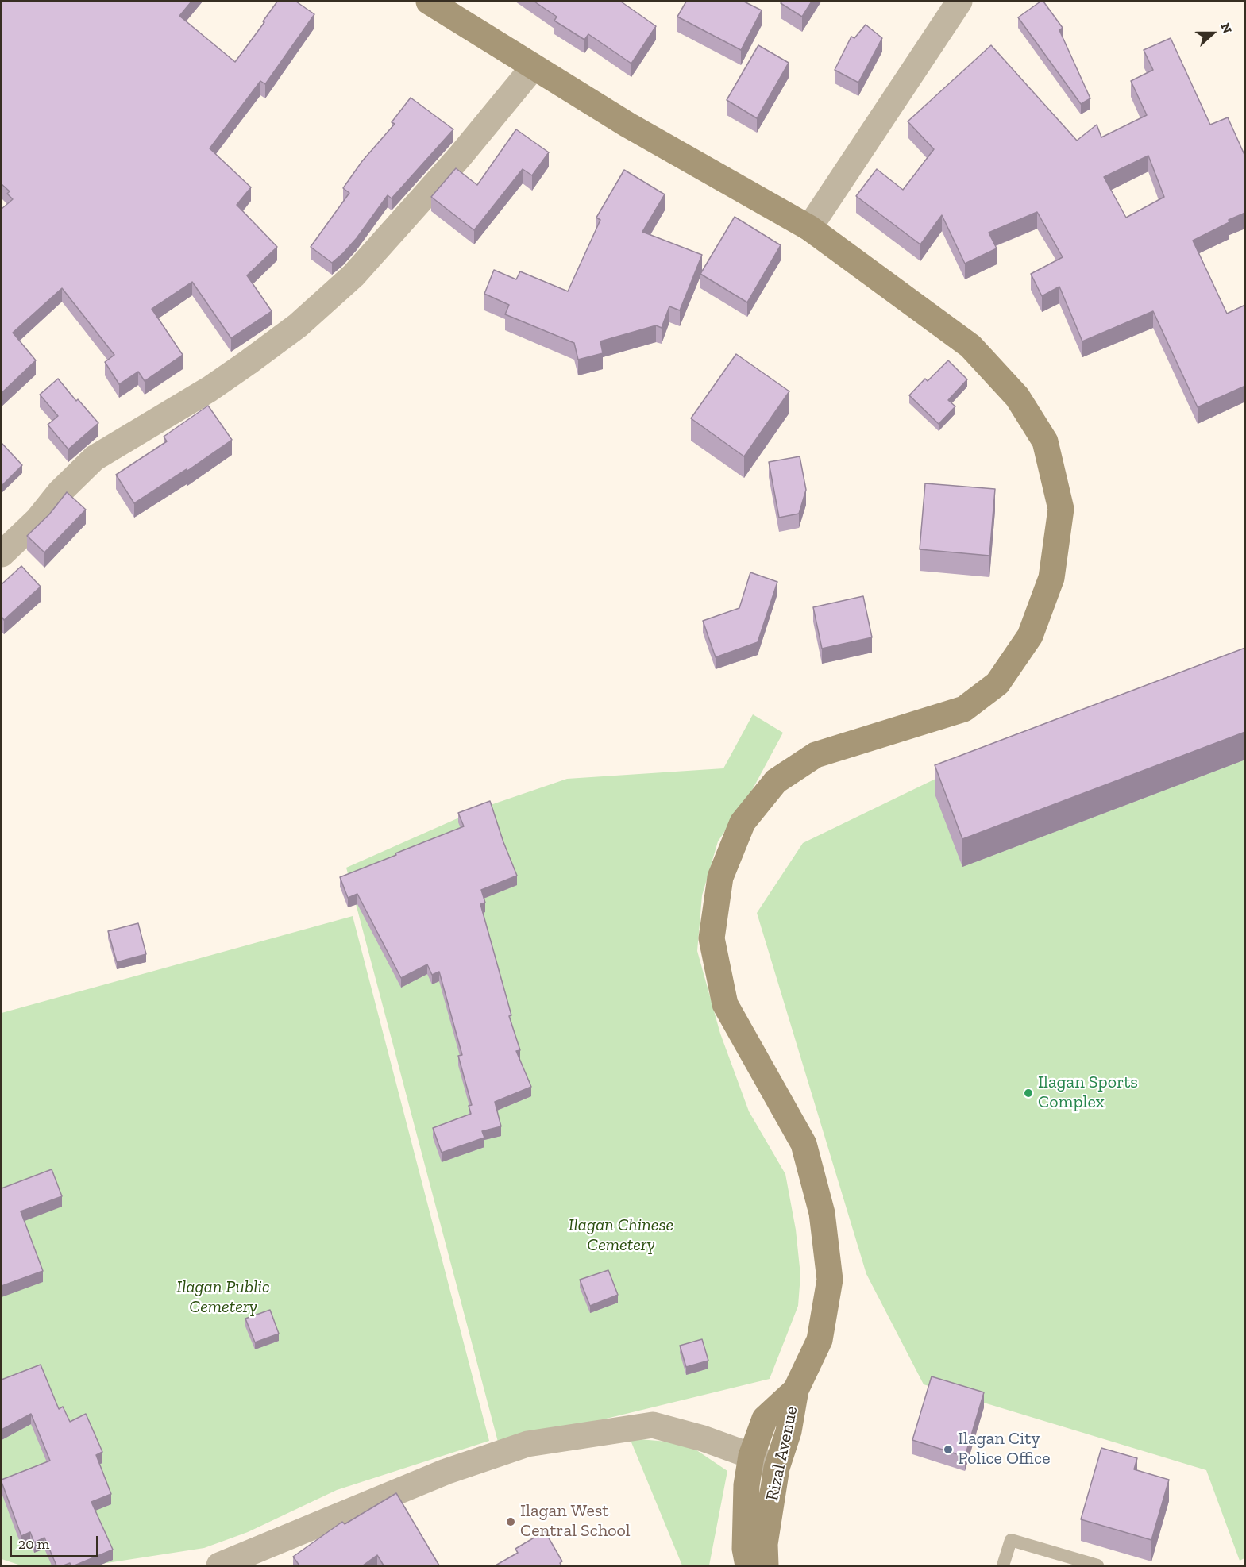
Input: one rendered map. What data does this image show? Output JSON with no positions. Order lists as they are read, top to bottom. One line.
{"streets":{"main road":["Rizal Avenue"]},"parks":["Ilagan Chinese Cemetery","Ilagan Public Cemetery"],"places":["Ilagan Sports Complex","Ilagan City Police Office","Ilagan West Central School"],"scale_bar":"20 m","north":"right"}
